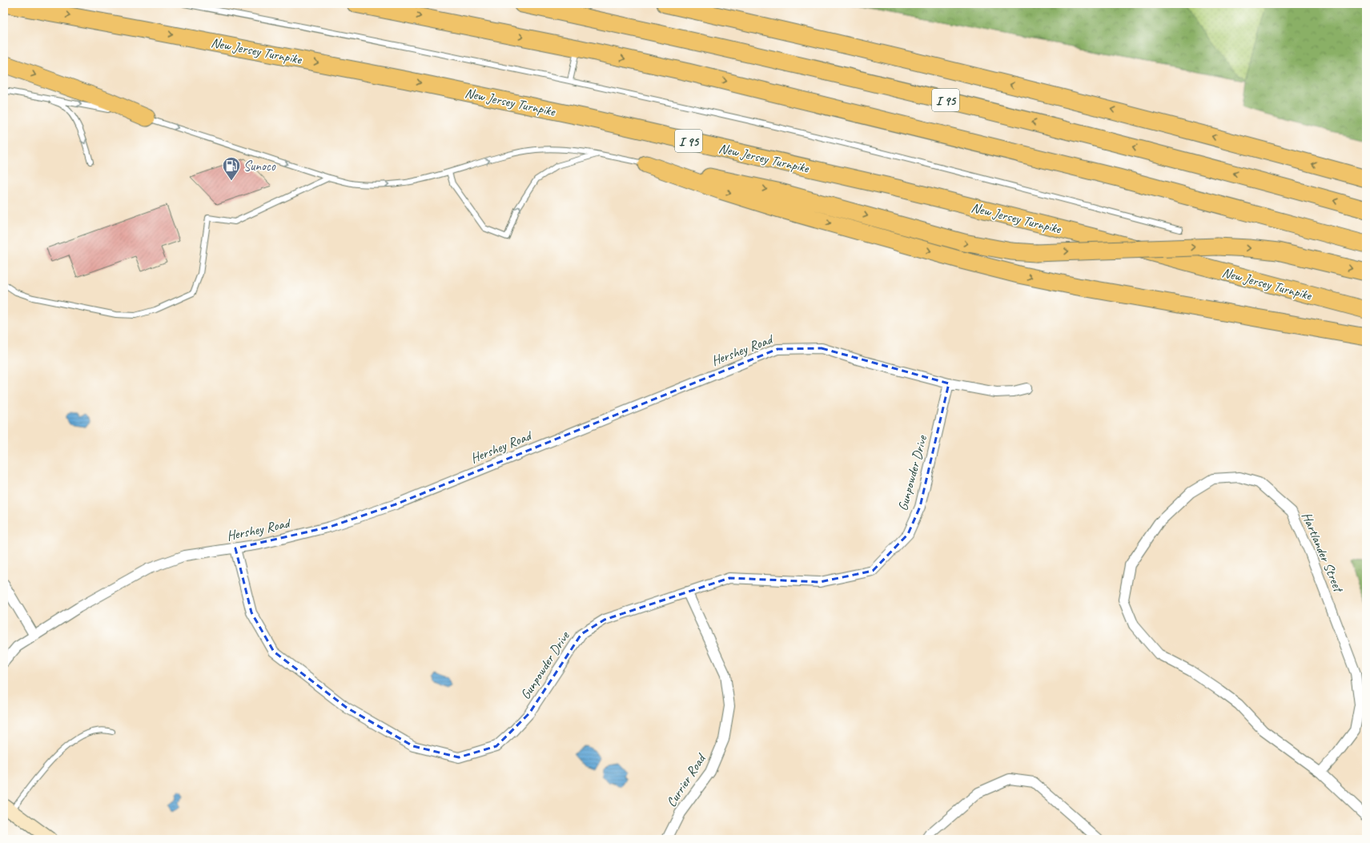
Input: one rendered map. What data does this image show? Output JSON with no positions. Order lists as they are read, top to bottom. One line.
{"streets":{"highway":["New Jersey Turnpike","I 95"],"street":["Hershey Road","Gunpowder Drive","Hartlander Street","Currier Road"]},"crossings":[["Hershey Road","Gunpowder Drive"],["Gunpowder Drive","Currier Road"]],"places":{"fuel station":["Sunoco"]}}
